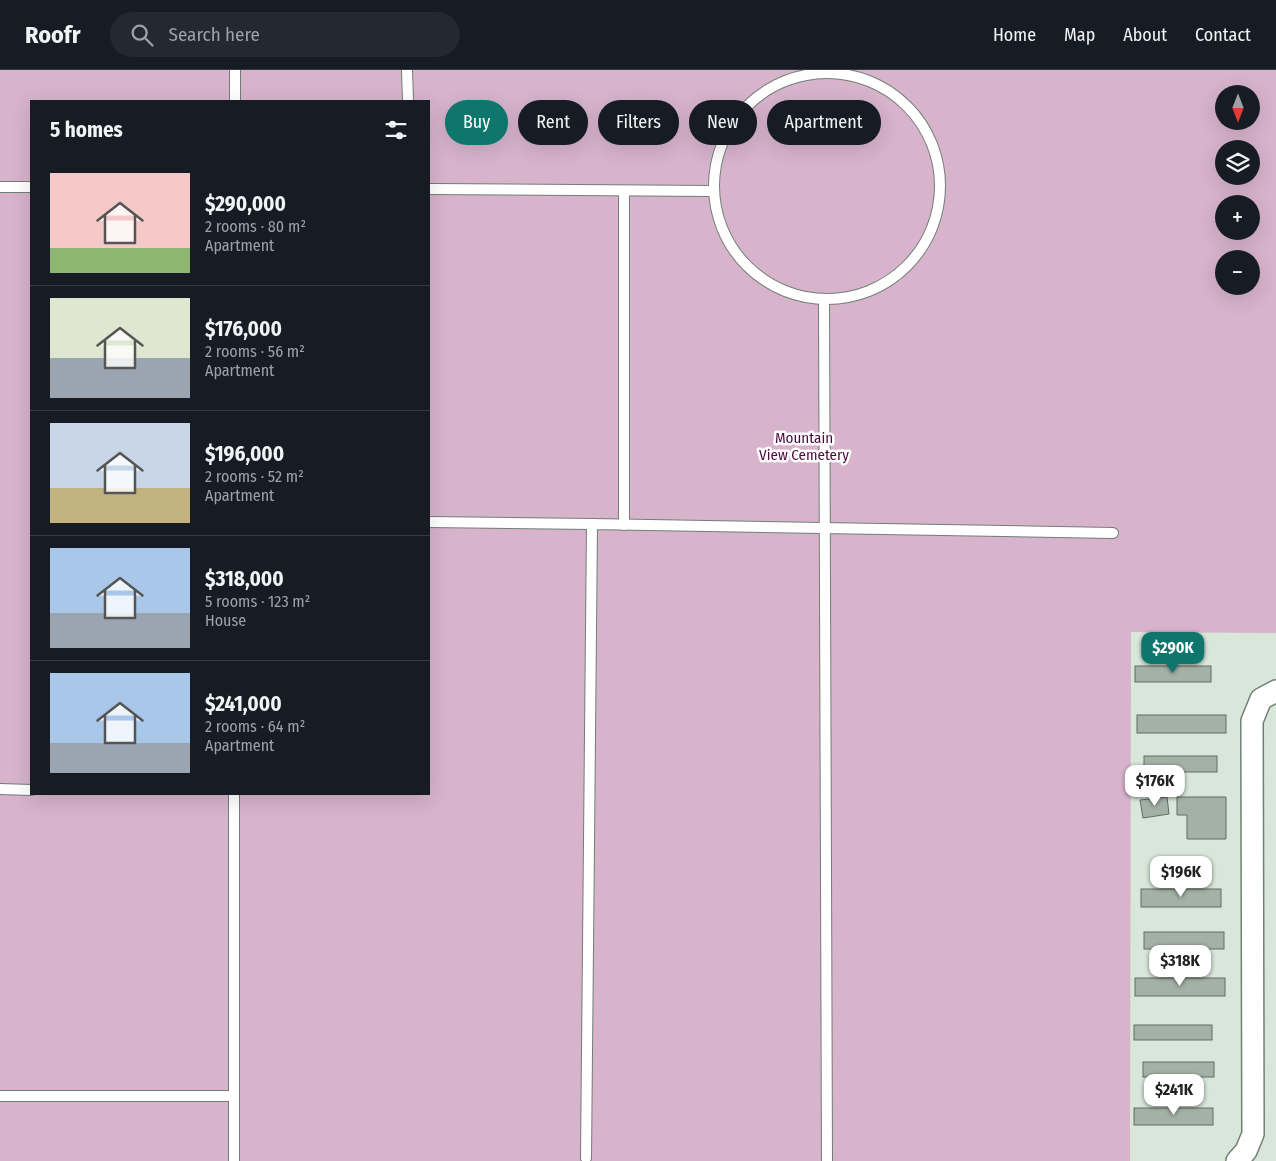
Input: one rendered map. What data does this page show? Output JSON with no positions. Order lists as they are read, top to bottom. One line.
{"parks":["Mountain View Cemetery"],"north":"bottom","page":{"header":"Roofr","search":"Search here","nav":["Home","Map","About","Contact"],"map_buttons":["+","−"],"chip":["Buy","Rent","Filters","New","Apartment"],"heading":"5 homes","list":[{"name":"$290,000","note":"2 rooms · 80 m² · Apartment"},{"name":"$176,000","note":"2 rooms · 56 m² · Apartment"},{"name":"$196,000","note":"2 rooms · 52 m² · Apartment"},{"name":"$318,000","note":"5 rooms · 123 m² · House"},{"name":"$241,000","note":"2 rooms · 64 m² · Apartment"}],"price":["$290K","$176K","$196K","$318K","$241K"]}}
